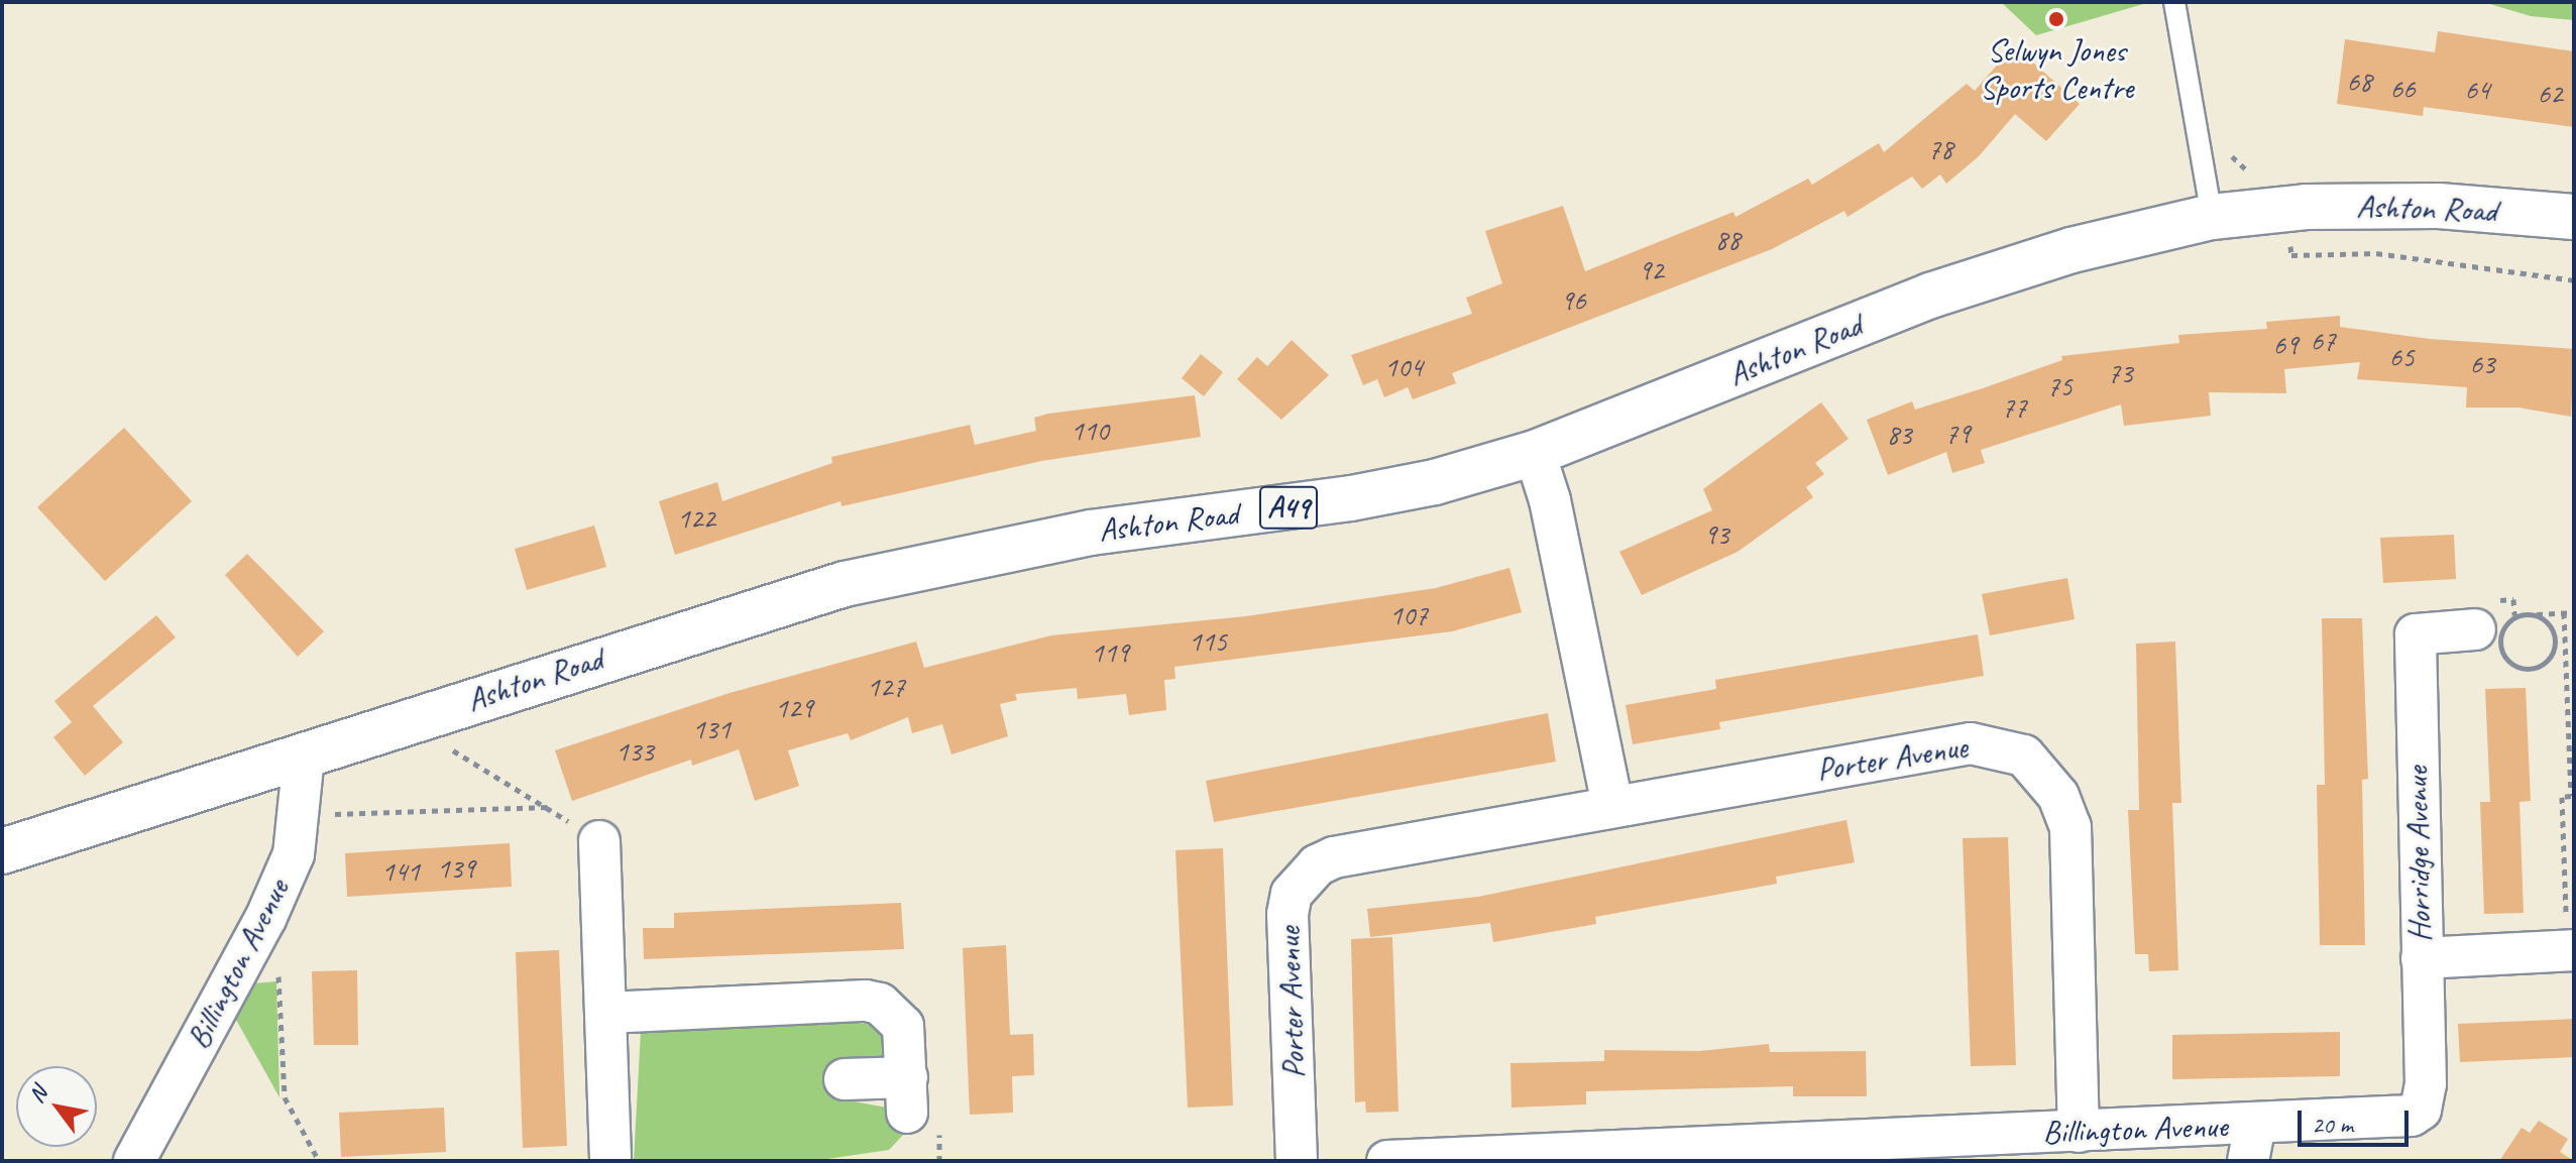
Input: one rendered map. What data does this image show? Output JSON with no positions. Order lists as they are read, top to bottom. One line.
{"streets":{"main road":["Ashton Road","A49"],"street":["Porter Avenue","Horridge Avenue","Billington Avenue"]},"crossings":[["Ashton Road","Billington Avenue"],["Porter Avenue","Billington Avenue"],["Horridge Avenue","Billington Avenue"]],"places":["Selwyn Jones Sports Centre"],"house_numbers":["68","66","64","62","78","88","92","96","67","69","65","63","104","73","75","77","110","79","83","122","93","107","115","119","127","129","131","133","139","141"],"scale_bar":"20 m","north":"top left"}
